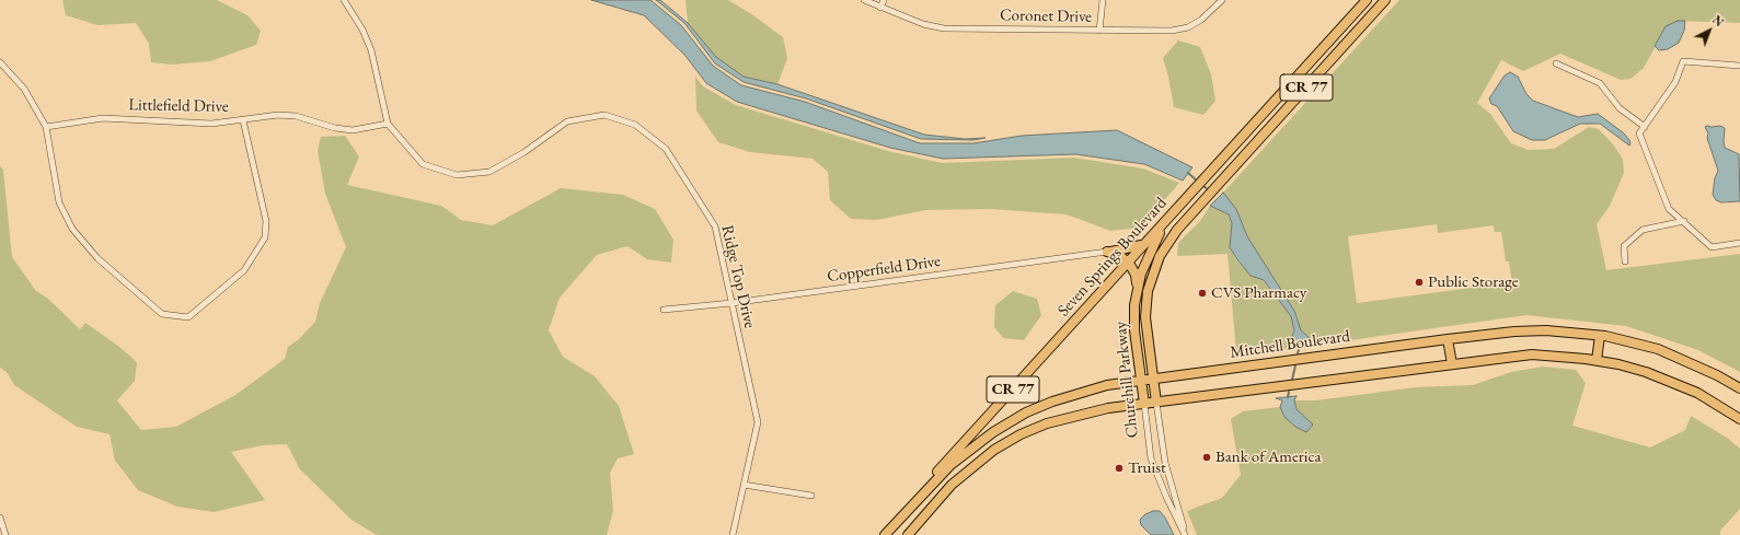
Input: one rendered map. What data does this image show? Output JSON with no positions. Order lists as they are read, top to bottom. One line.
{"streets":{"main road":["CR 77","Seven Springs Boulevard","Mitchell Boulevard","Churchill Parkway"],"street":["Coronet Drive","Littlefield Drive","Copperfield Drive","Ridge Top Drive"]},"crossings":[["CR 77","Churchill Parkway"],["Littlefield Drive","Ridge Top Drive"],["Seven Springs Boulevard","Mitchell Boulevard"],["Seven Springs Boulevard","Churchill Parkway"],["Copperfield Drive","Ridge Top Drive"],["Mitchell Boulevard","Churchill Parkway"]],"places":["Public Storage","CVS Pharmacy","Bank of America","Truist"],"north":"top right"}
